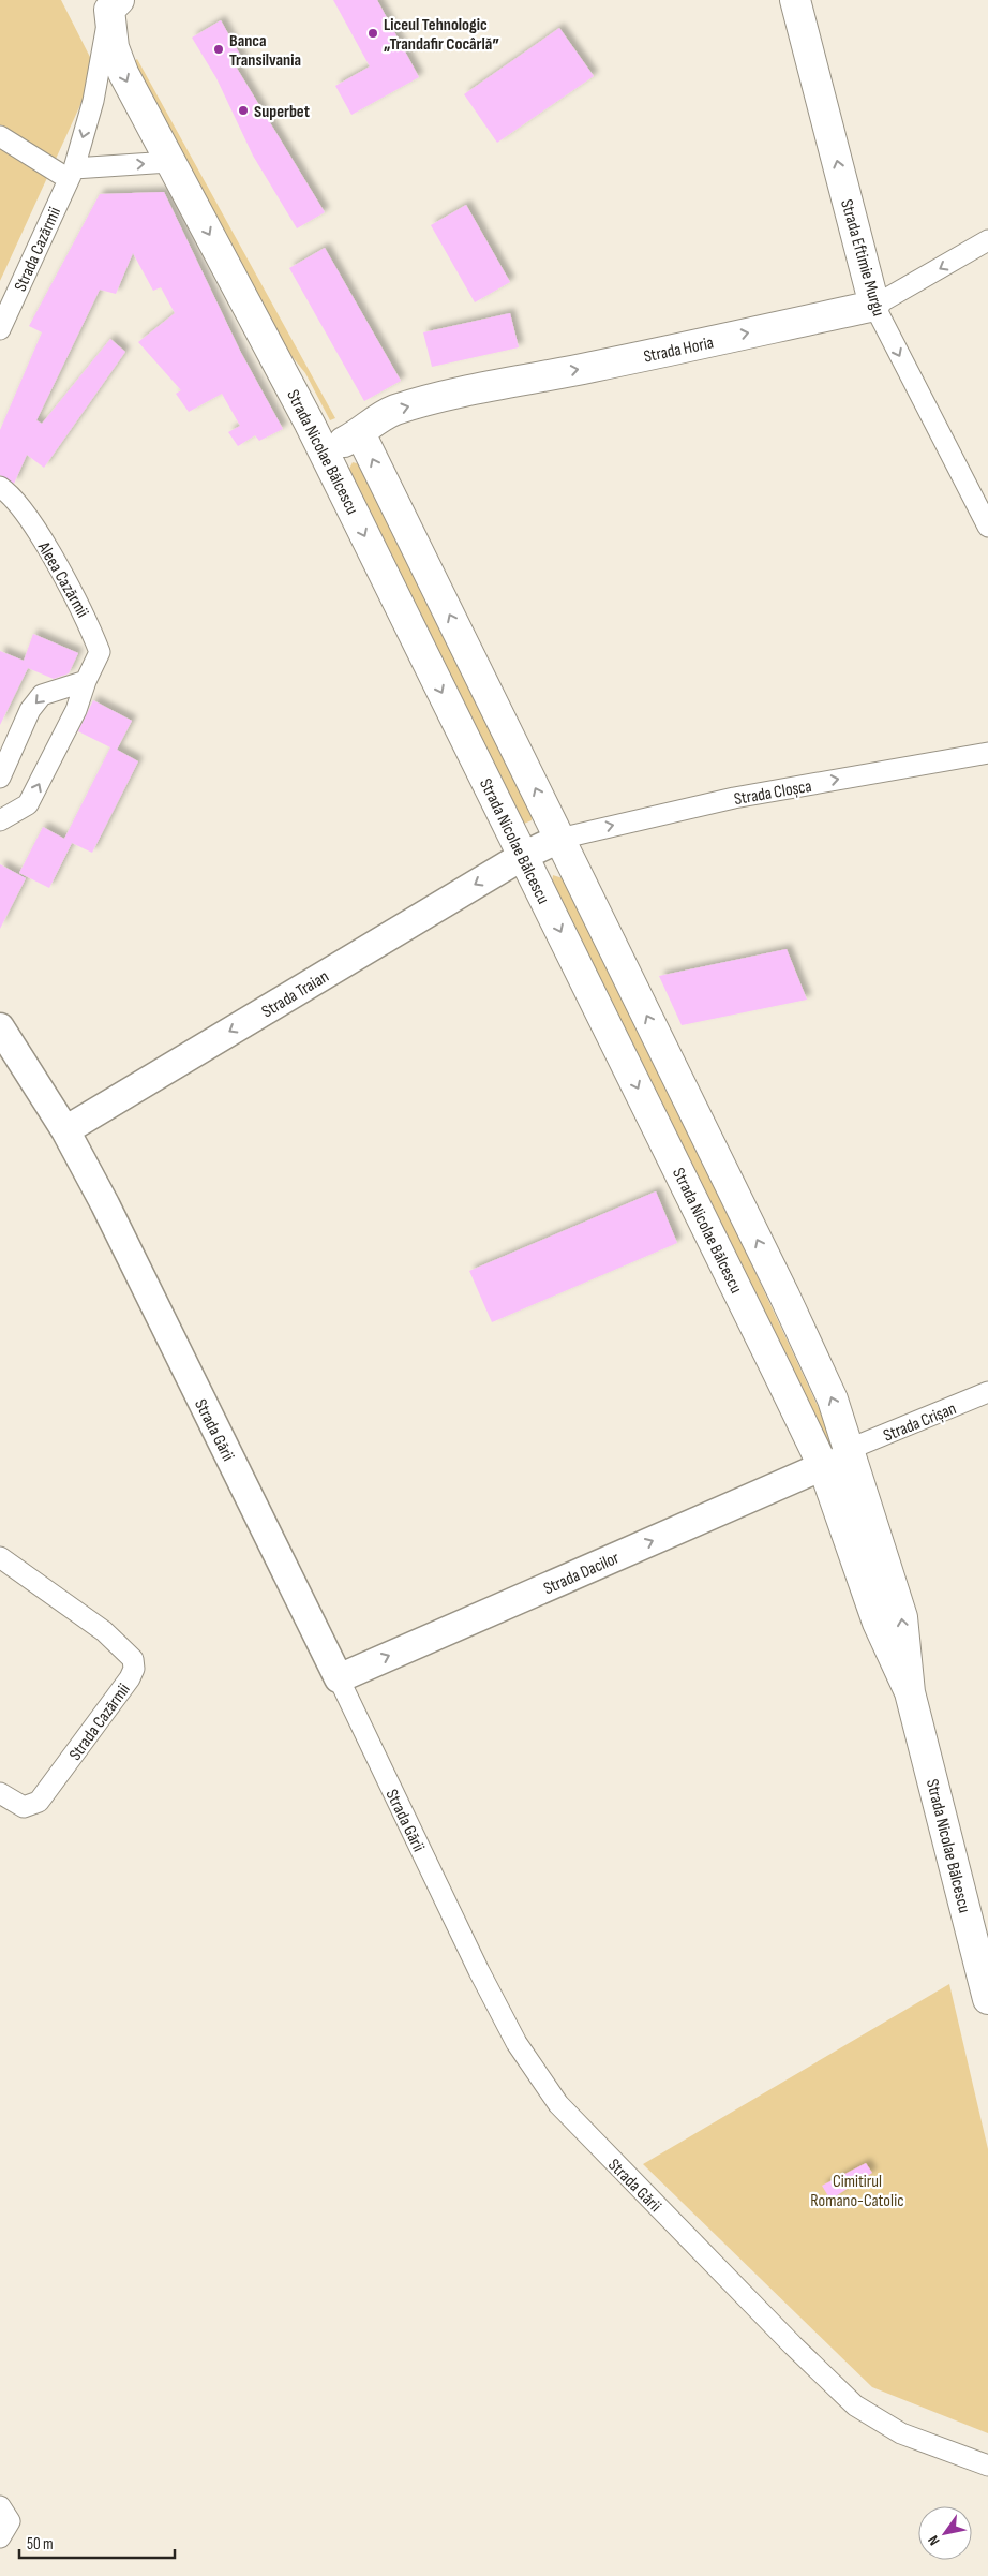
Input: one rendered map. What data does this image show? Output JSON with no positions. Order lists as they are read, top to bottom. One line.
{"streets":{"main road":["Strada Eftimie Murgu","Strada Horia","Strada Nicolae Bălcescu"],"street":["Strada Cazărmii","Aleea Cazărmii","Strada Cloșca","Strada Traian","Strada Crișan","Strada Gării","Strada Dacilor"]},"crossings":[["Strada Cazărmii","Strada Nicolae Bălcescu"],["Strada Eftimie Murgu","Strada Horia"],["Strada Horia","Strada Nicolae Bălcescu"],["Strada Nicolae Bălcescu","Strada Cloșca"],["Strada Nicolae Bălcescu","Strada Traian"],["Strada Nicolae Bălcescu","Strada Crișan"],["Strada Nicolae Bălcescu","Strada Dacilor"],["Strada Cloșca","Strada Traian"],["Strada Traian","Strada Gării"],["Strada Crișan","Strada Dacilor"],["Strada Gării","Strada Dacilor"]],"one_way":["Strada Cloșca","Strada Traian","Strada Dacilor"],"parks":["Cimitirul Romano-Catolic"],"places":["Liceul Tehnologic „Trandafir Cocârlă”","Banca Transilvania","Superbet"],"scale_bar":"50 m","north":"bottom left"}
